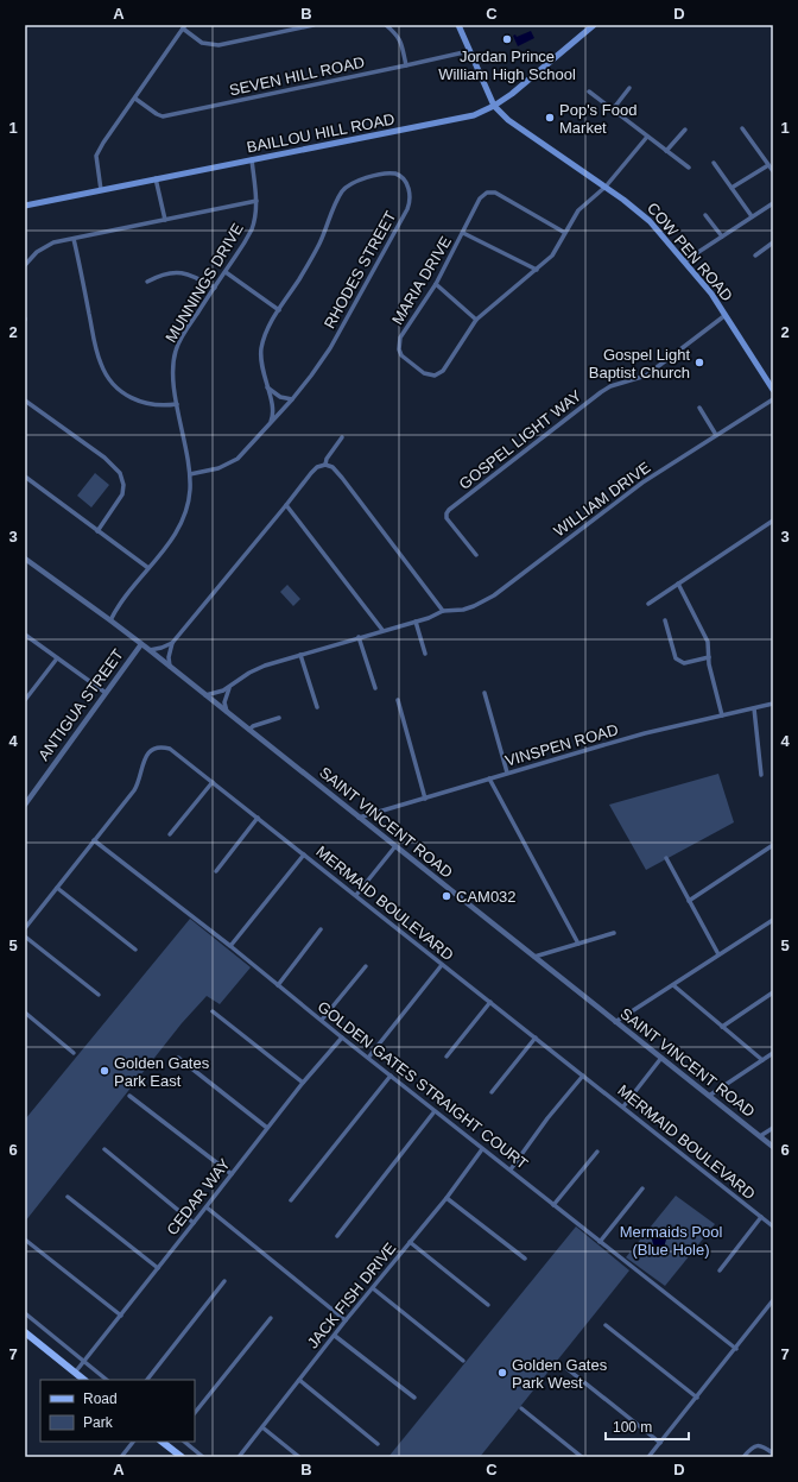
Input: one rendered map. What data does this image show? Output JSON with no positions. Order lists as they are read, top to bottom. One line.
{"streets":{"main road":["BAILLOU HILL ROAD","COW PEN ROAD"],"street":["SEVEN HILL ROAD","RHODES STREET","MARIA DRIVE","MUNNINGS DRIVE","GOSPEL LIGHT WAY","WILLIAM DRIVE","ANTIGUA STREET","VINSPEN ROAD","SAINT VINCENT ROAD","MERMAID BOULEVARD","GOLDEN GATES STRAIGHT COURT","CEDAR WAY","JACK FISH DRIVE"]},"crossings":[["BAILLOU HILL ROAD","COW PEN ROAD"],["BAILLOU HILL ROAD","MUNNINGS DRIVE"],["COW PEN ROAD","MARIA DRIVE"],["COW PEN ROAD","GOSPEL LIGHT WAY"],["RHODES STREET","MUNNINGS DRIVE"],["MUNNINGS DRIVE","SAINT VINCENT ROAD"],["ANTIGUA STREET","SAINT VINCENT ROAD"],["VINSPEN ROAD","SAINT VINCENT ROAD"],["MERMAID BOULEVARD","GOLDEN GATES STRAIGHT COURT"],["GOLDEN GATES STRAIGHT COURT","CEDAR WAY"],["GOLDEN GATES STRAIGHT COURT","JACK FISH DRIVE"]],"parks":["Mermaids Pool (Blue Hole)"],"places":["Jordan Prince William High School","Pop's Food Market","Gospel Light Baptist Church","CAM032","Golden Gates Park East","Golden Gates Park West"],"legend":["Road","Park"],"scale_bar":"100 m","grid":{"columns":["A","B","C","D"],"rows":["1","2","3","4","5","6","7"]}}
